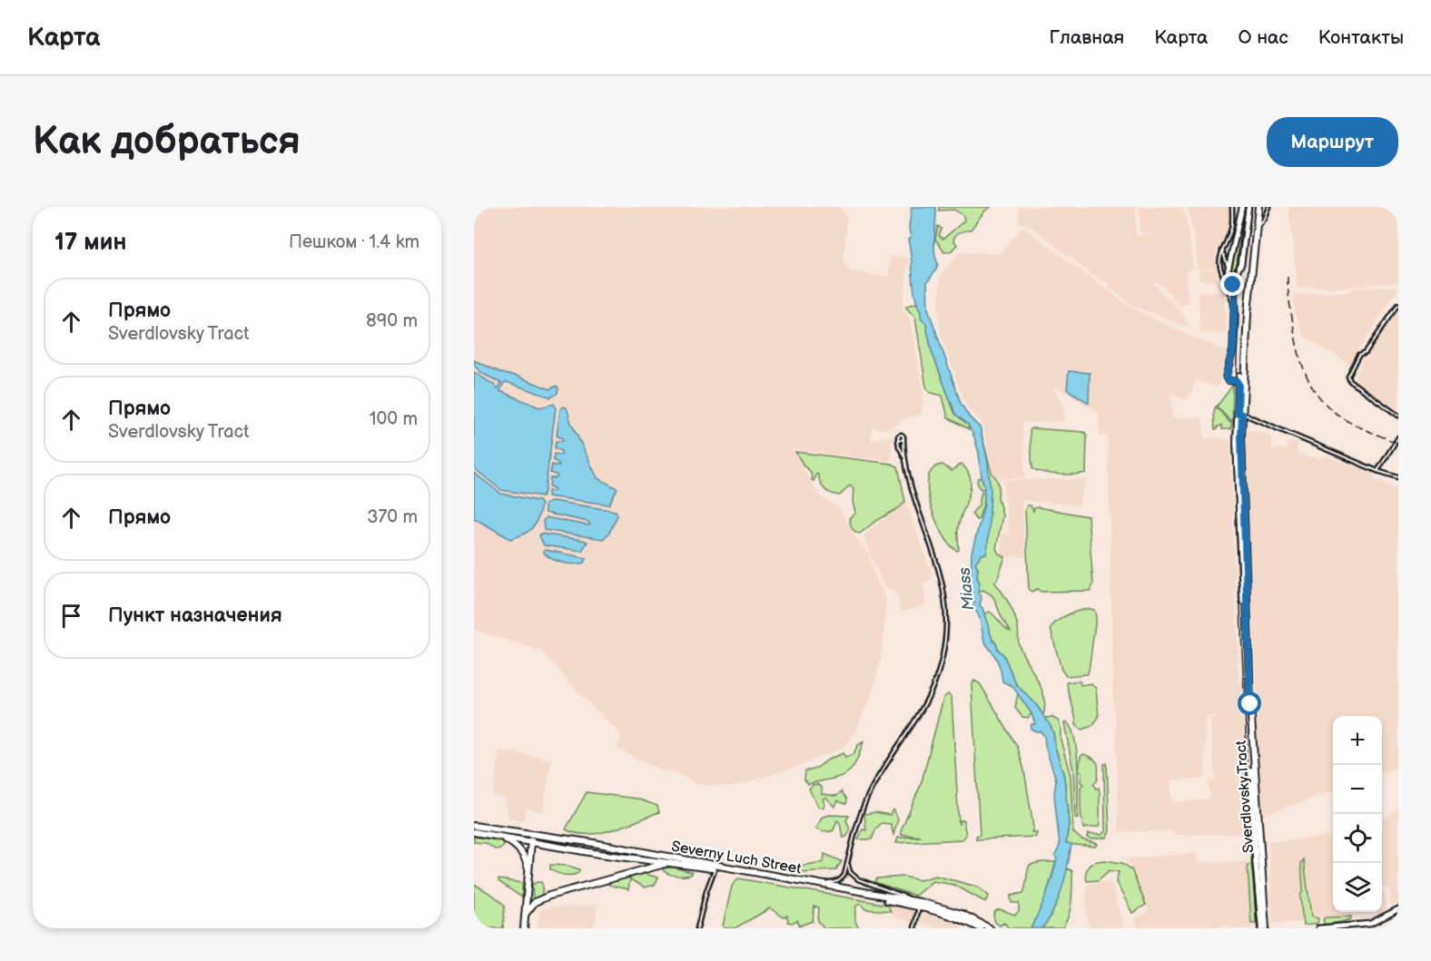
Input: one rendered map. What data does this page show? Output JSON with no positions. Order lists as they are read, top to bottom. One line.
{"streets":{"main road":["Sverdlovsky Tract","Severny Luch Street"]},"water":["Miass"],"page":{"header":"Карта","nav":["Главная","Карта","О нас","Контакты"],"buttons":"Маршрут","title":"Как добраться","heading":["17 мин","Пешком · 1.4 km"],"list":[["Прямо","Sverdlovsky Tract","890 m"],["Прямо","Sverdlovsky Tract","100 m"],["Прямо","370 m"],"Пункт назначения"],"map_buttons":["+","−"]}}
